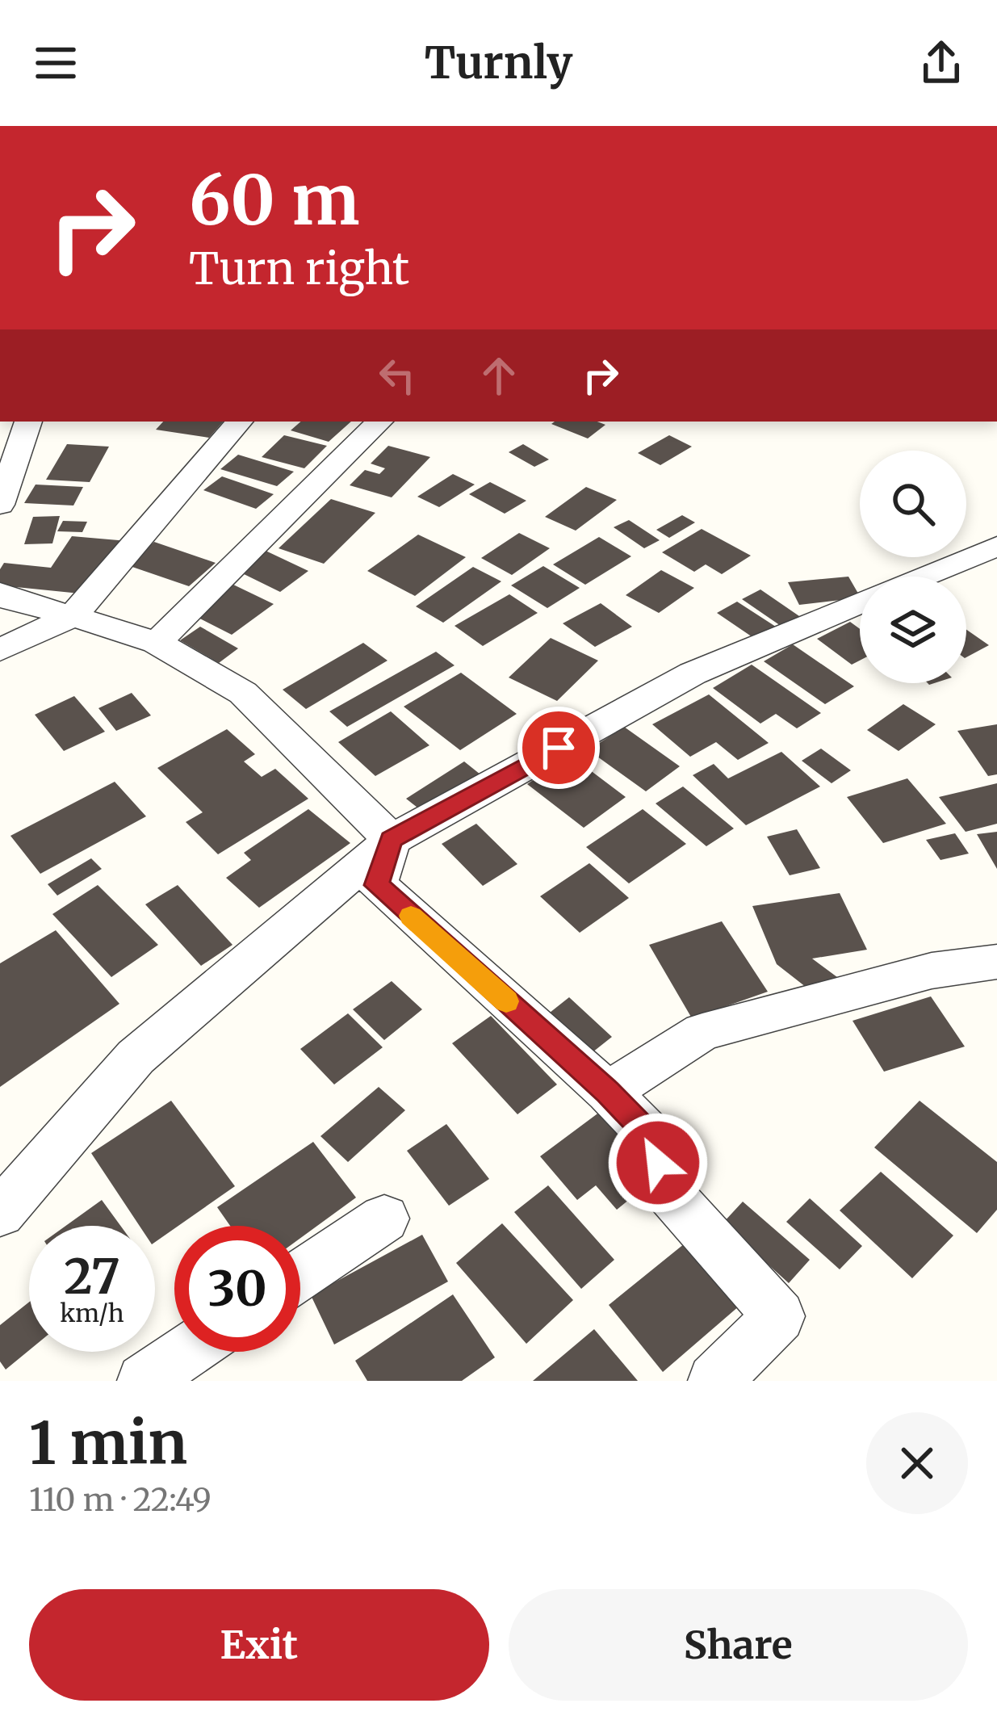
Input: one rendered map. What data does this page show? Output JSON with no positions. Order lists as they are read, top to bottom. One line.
{"page":{"header":"Turnly","turn":["60 m","Turn right"],"speed":"27 km/h","limit":"30","heading":["1 min","110 m · 22:49"],"buttons":["Exit","Share"]}}
